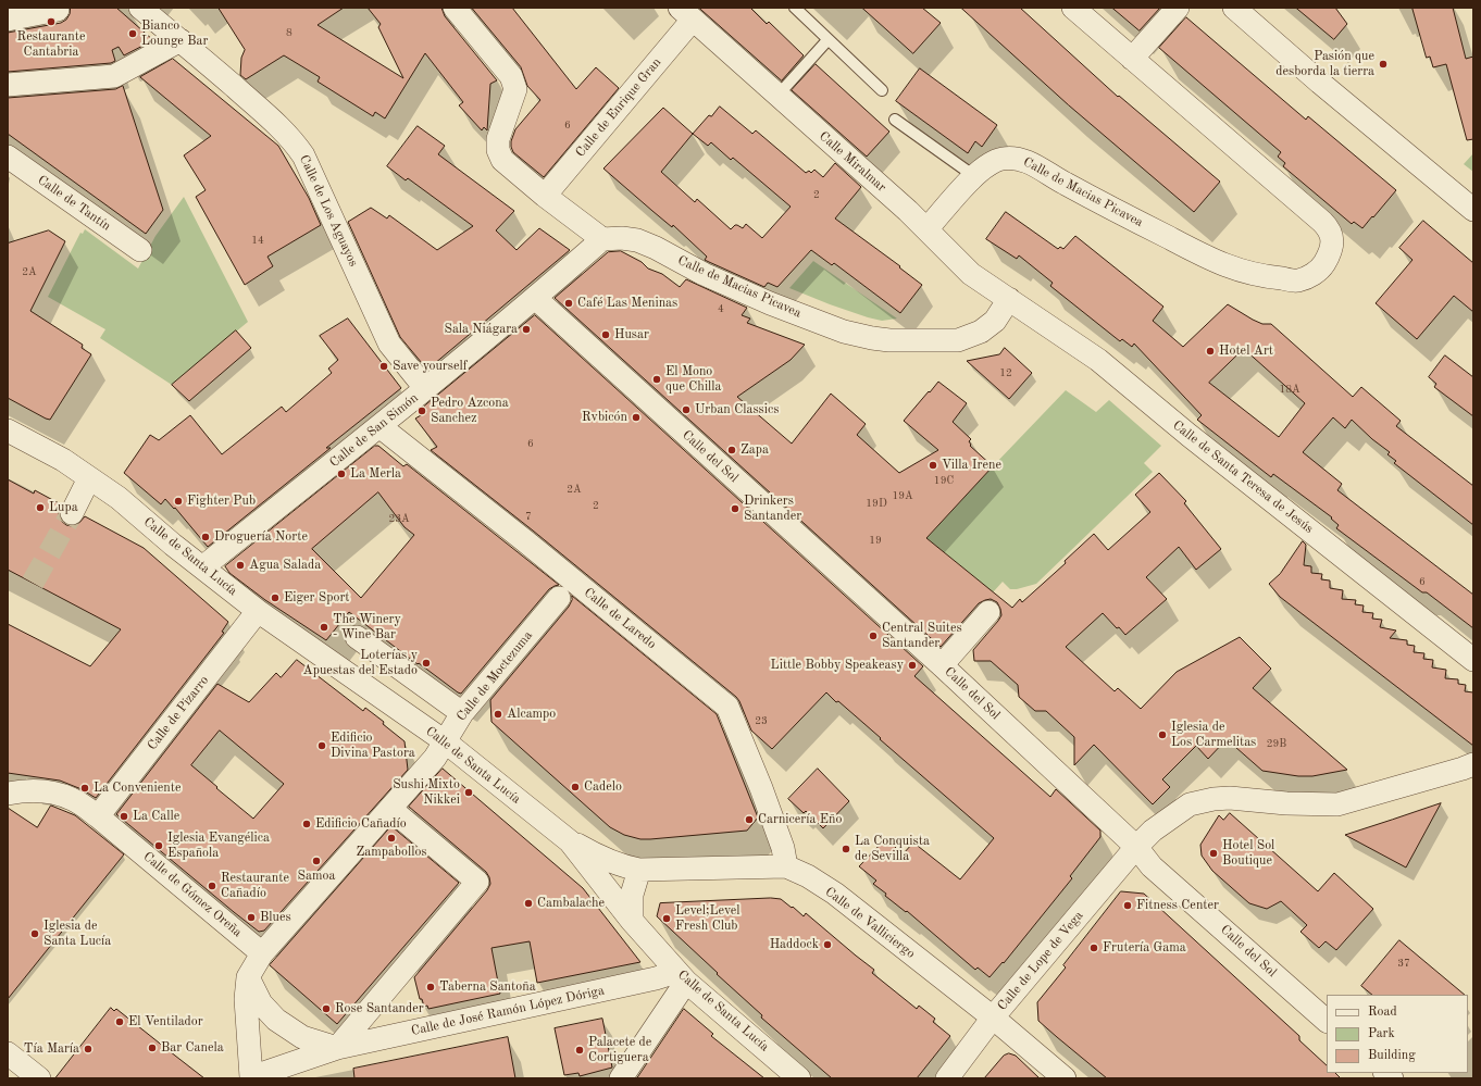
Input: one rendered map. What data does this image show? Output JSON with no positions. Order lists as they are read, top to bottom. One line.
{"streets":{"street":["Calle de Enrique Gran","Calle Miralmar","Calle de Macias Picavea","Calle de Tantín","Calle de Los Aguayos","Calle de San Simón","Calle del Sol","Calle de Santa Teresa de Jesús","Calle de Santa Lucía","Calle de Laredo","Calle de Moctezuma","Calle de Pizarro","Calle de Gómez Oreña","Calle de Valliciergo","Calle de Lope de Vega","Calle de José Ramón López Dóriga"]},"crossings":[["Calle de Enrique Gran","Calle Miralmar"],["Calle Miralmar","Calle de Macias Picavea"],["Calle de Macias Picavea","Calle de San Simón"],["Calle de Macias Picavea","Calle de Santa Teresa de Jesús"],["Calle de Los Aguayos","Calle de San Simón"],["Calle de San Simón","Calle del Sol"],["Calle de San Simón","Calle de Santa Lucía"],["Calle de San Simón","Calle de Laredo"],["Calle del Sol","Calle de Lope de Vega"],["Calle de Santa Lucía","Calle de Moctezuma"],["Calle de Santa Lucía","Calle de Pizarro"],["Calle de Santa Lucía","Calle de Valliciergo"],["Calle de Santa Lucía","Calle de José Ramón López Dóriga"],["Calle de Laredo","Calle de Valliciergo"],["Calle de Moctezuma","Calle de Gómez Oreña"],["Calle de Pizarro","Calle de Gómez Oreña"],["Calle de Valliciergo","Calle de Lope de Vega"]],"places":["Restaurante Cantabria","Bianco Lounge Bar","Pasión que desborda la tierra","Café Las Meninas","Sala Niágara","Husar","Hotel Art","Save yourself","El Mono que Chilla","Urban Classics","Pedro Azcona Sanchez","Rvbicón","Zapa","Villa Irene","La Merla","Fighter Pub","Lupa","Drinkers Santander","Droguería Norte","Agua Salada","Eiger Sport","The Winery - Wine Bar","Central Suites Santander","Loterías y Apuestas del Estado","Little Bobby Speakeasy","Alcampo","Iglesia de Los Carmelitas","Edificio Divina Pastora","Cadelo","La Conveniente","Sushi Mixto Nikkei","La Calle","Carnicería Eño","Edificio Cañadío","Zampabollos","Iglesia Evangélica Española","La Conquista de Sevilla","Hotel Sol Boutique","Samoa","Restaurante Cañadío","Cambalache","Fitness Center","Blues","Level;Level Fresh Club","Iglesia de Santa Lucía","Haddock","Frutería Gama","Taberna Santoña","Rose Santander","El Ventilador","Bar Canela","Tía María","Palacete de Cortiguera"],"house_numbers":["8","6","2","14","2A","4","12","18A","6","19C","2A","19A","19D","2","7","23A","19","6","23","29B","37"],"legend":["Road","Park","Building"]}
